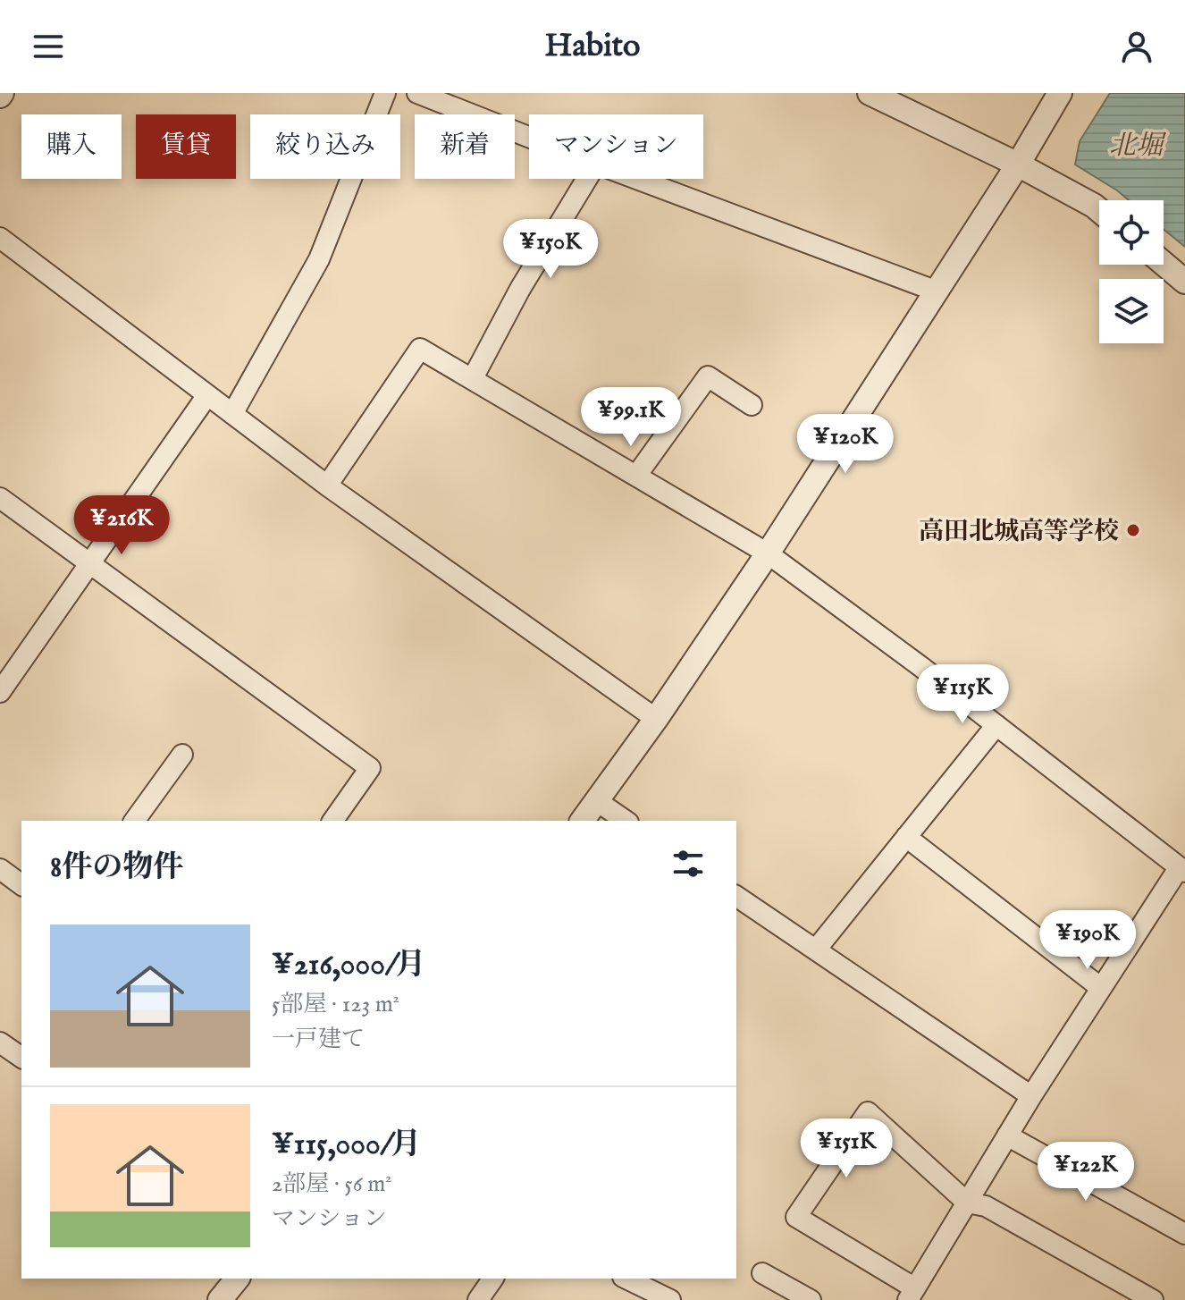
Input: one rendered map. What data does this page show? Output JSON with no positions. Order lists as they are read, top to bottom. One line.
{"water":["北堀"],"places":["高田北城高等学校"],"page":{"header":"Habito","chip":["購入","賃貸","絞り込み","新着","マンション"],"price":["¥150K","¥99.1K","¥120K","¥216K","¥115K","¥190K","¥151K","¥122K"],"heading":"8件の物件","list":[{"name":"¥216,000/月","note":"5部屋 · 123 m² · 一戸建て"},{"name":"¥115,000/月","note":"2部屋 · 56 m² · マンション"}]}}
